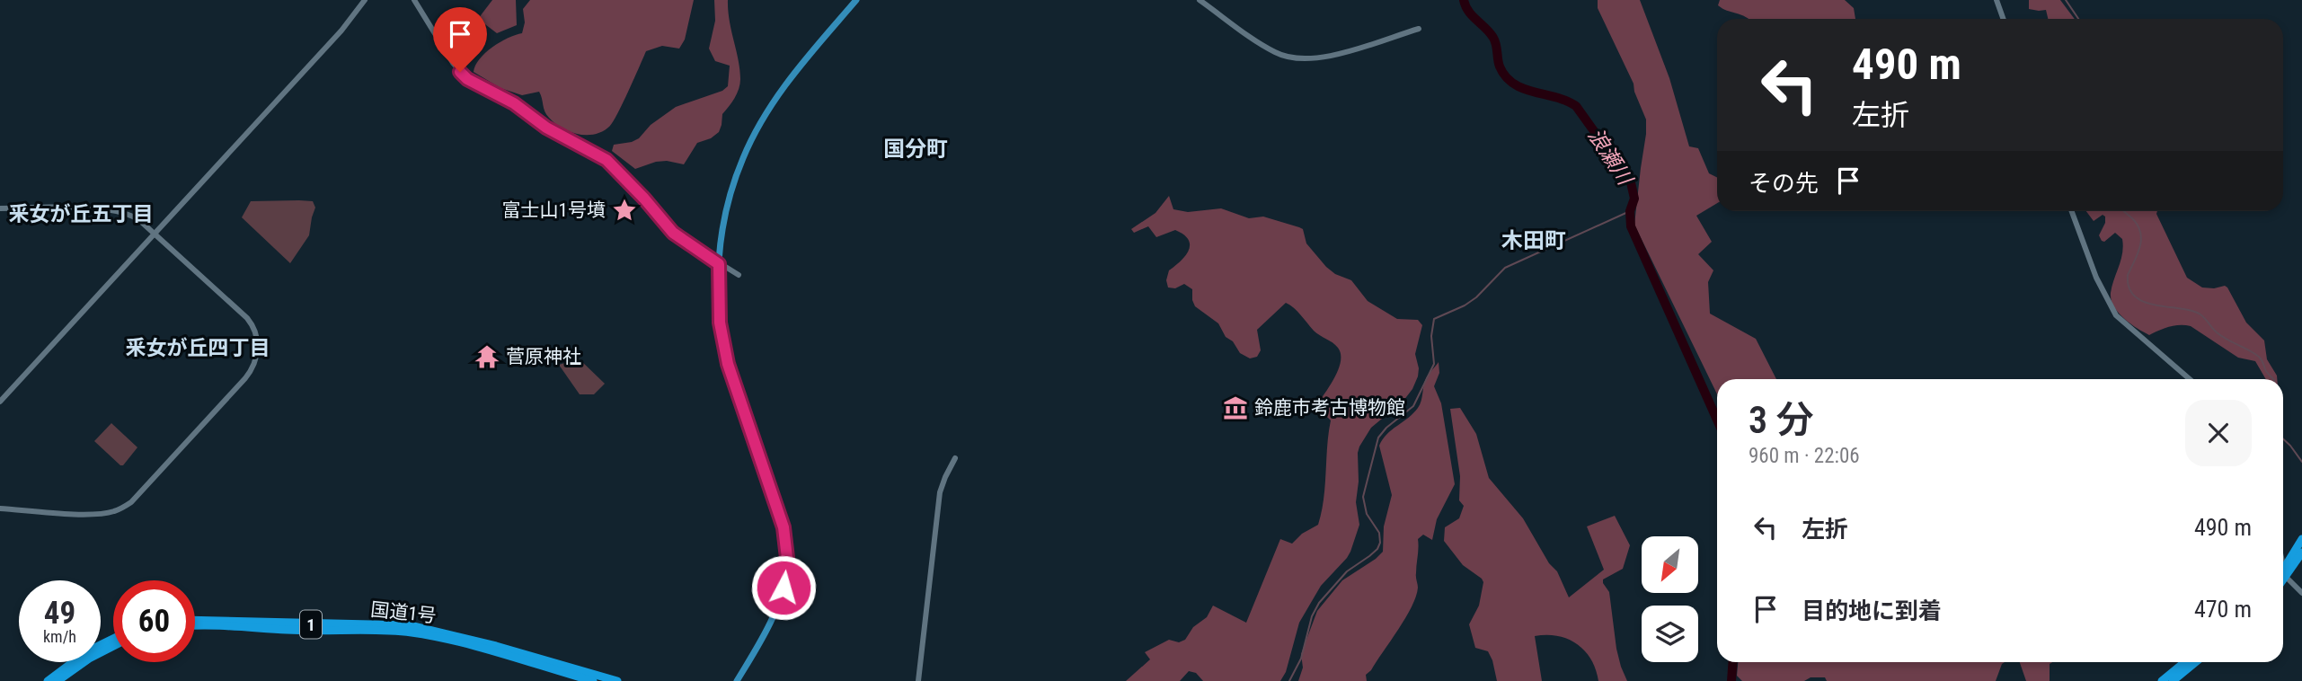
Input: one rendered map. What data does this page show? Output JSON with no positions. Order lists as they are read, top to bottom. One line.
{"streets":{"highway":["国道1号","1"]},"districts":["国分町","釆女が丘五丁目","木田町","釆女が丘四丁目"],"water":["浪瀬川"],"places":{"place":["富士山1号墳"],"temple":["菅原神社"],"museum":["鈴鹿市考古博物館"]},"north":"bottom left","page":{"turn":["490 m","左折"],"then":"その先","heading":["3 分","960 m · 22:06"],"list":[{"name":"左折","value":"490 m"},{"name":"目的地に到着","value":"470 m"}],"speed":"49 km/h","limit":"60"}}
